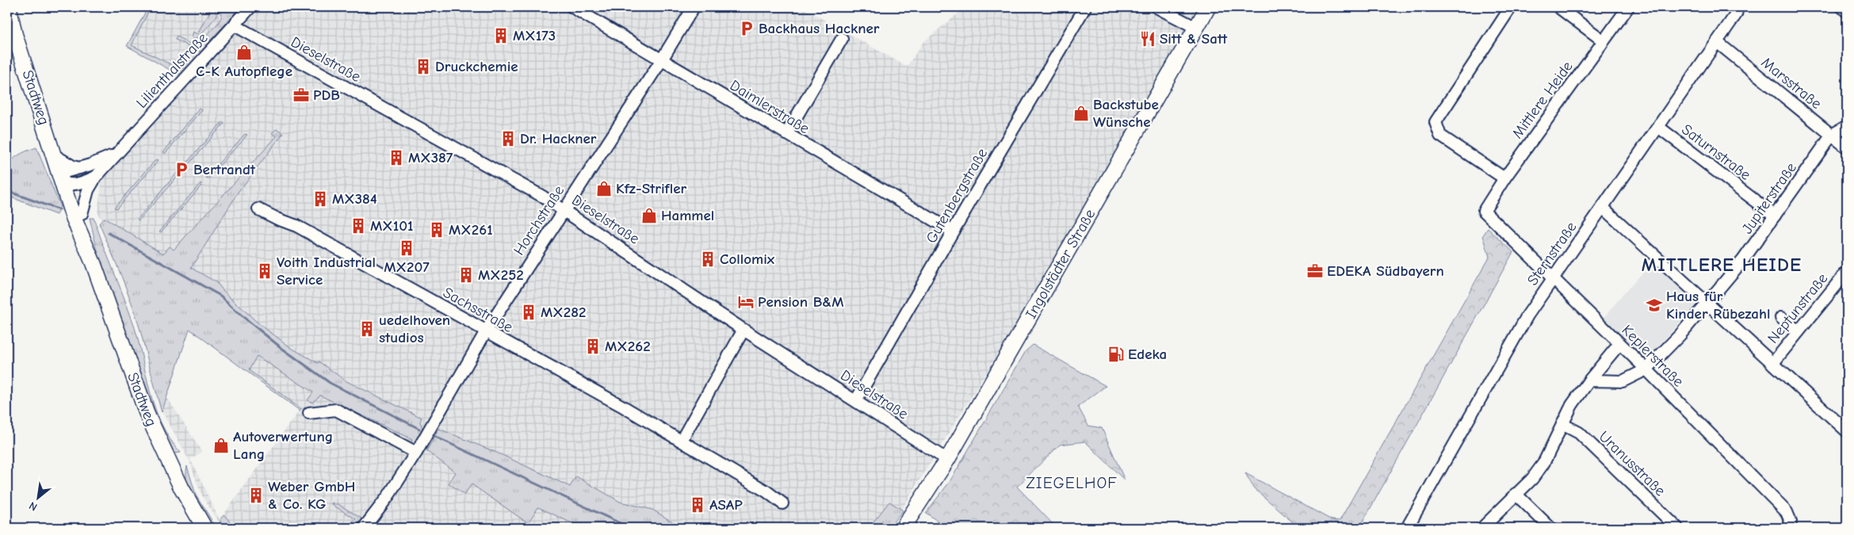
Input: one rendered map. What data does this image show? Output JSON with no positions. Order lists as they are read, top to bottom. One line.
{"streets":{"main road":["Stadtweg","Ingolstädter Straße"],"street":["Dieselstraße","Lilienthalstraße","Marsstraße","Mittlere Heide","Daimlerstraße","Saturnstraße","Gutenbergstraße","Jupiterstraße","Horchstraße","Sternstraße","Neptunstraße","Sachsstraße","Keplerstraße","Uranusstraße"]},"crossings":[["Dieselstraße","Lilienthalstraße"],["Dieselstraße","Gutenbergstraße"],["Dieselstraße","Horchstraße"],["Dieselstraße","Ingolstädter Straße"],["Lilienthalstraße","Stadtweg"],["Marsstraße","Jupiterstraße"],["Marsstraße","Sternstraße"],["Mittlere Heide","Keplerstraße"],["Daimlerstraße","Gutenbergstraße"],["Daimlerstraße","Horchstraße"],["Saturnstraße","Jupiterstraße"],["Saturnstraße","Sternstraße"],["Jupiterstraße","Neptunstraße"],["Jupiterstraße","Keplerstraße"],["Horchstraße","Sachsstraße"],["Sternstraße","Neptunstraße"],["Sternstraße","Keplerstraße"]],"districts":["MITTLERE HEIDE","ZIEGELHOF"],"places":{"parking":["Backhaus Hackner","Bertrandt"],"building":["MX173","Druckchemie","Dr. Hackner","MX387","MX384","MX101","MX261","MX207","Collomix","Voith Industrial Service","MX252","MX282","uedelhoven studios","MX262","Weber GmbH & Co. KG","ASAP"],"restaurant":["Sitt & Satt"],"shop":["C-K Autopflege","Backstube Wünsche","Kfz-Strifler","Hammel","Autoverwertung Lang"],"office":["PDB","EDEKA Südbayern"],"hotel":["Pension B&M"],"school or university":["Haus für Kinder Rübezahl"],"fuel station":["Edeka"]},"north":"bottom left"}
